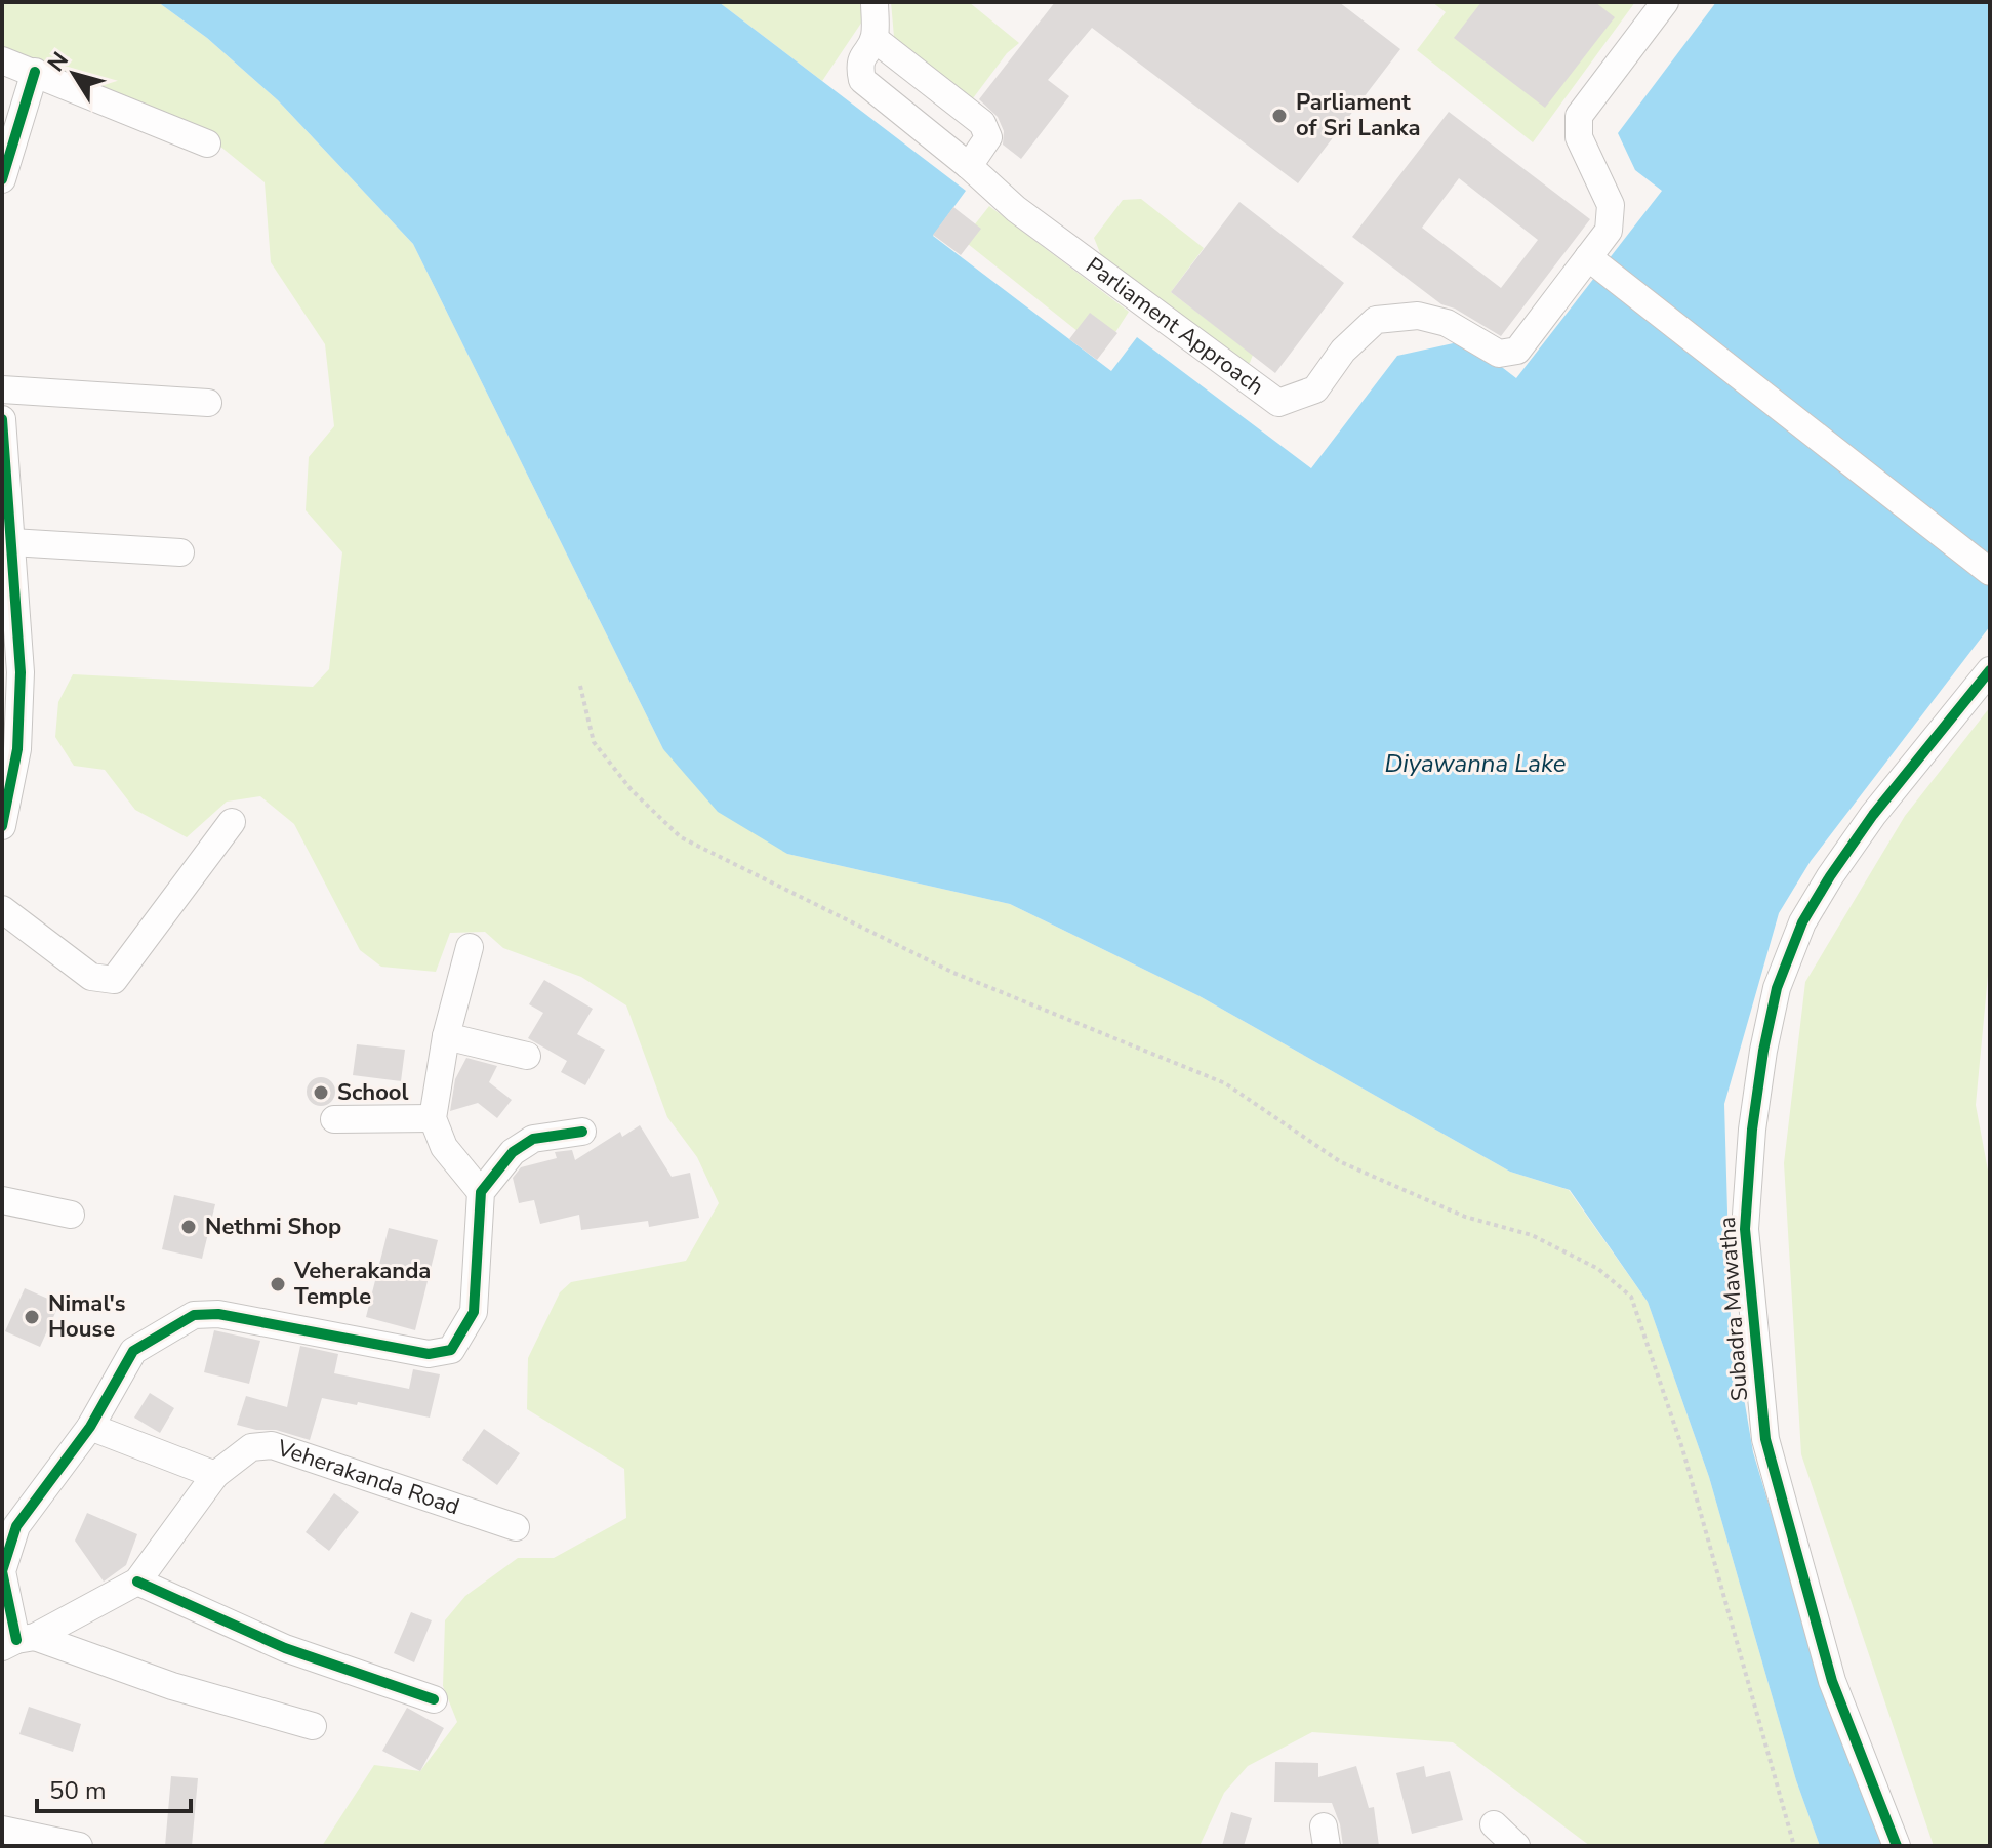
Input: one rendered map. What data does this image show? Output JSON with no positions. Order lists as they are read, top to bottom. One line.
{"streets":{"street":["Parliament Approach","Subadra Mawatha","Veherakanda Road"]},"water":["Diyawanna Lake"],"places":["Parliament of Sri Lanka","School","Nethmi Shop","Veherakanda Temple","Nimal's House"],"scale_bar":"50 m","north":"top left"}
